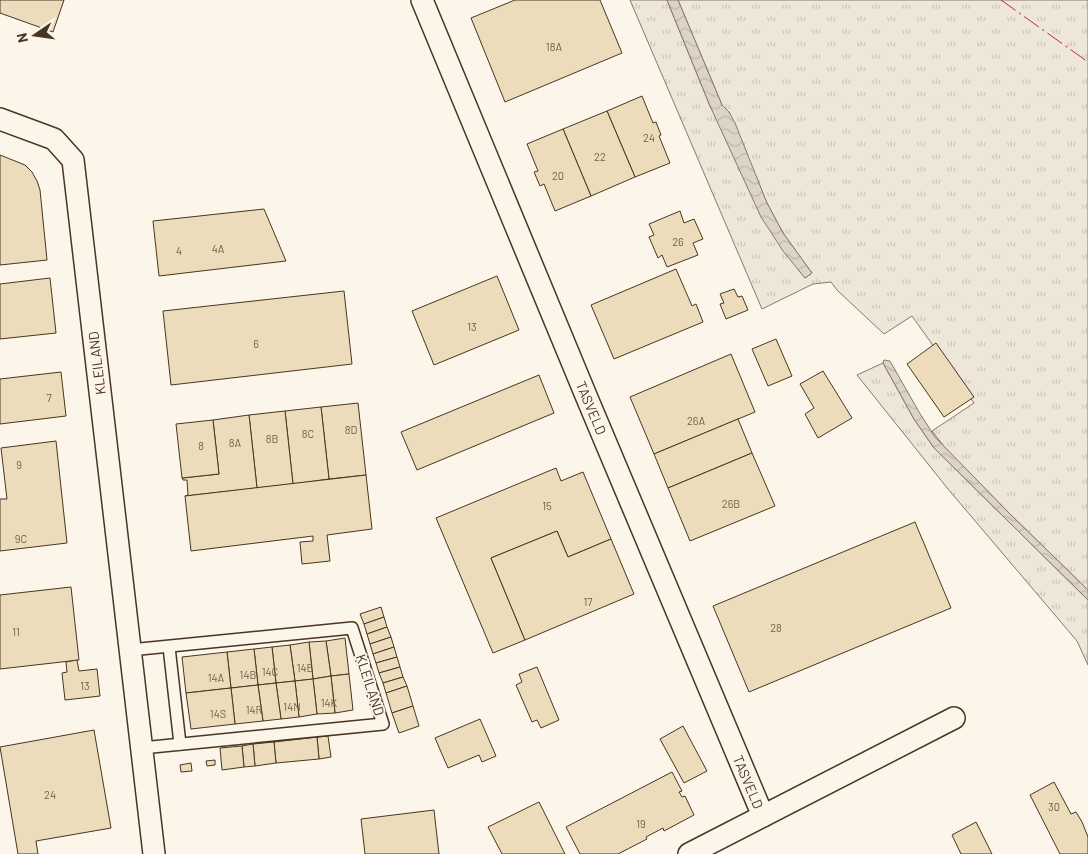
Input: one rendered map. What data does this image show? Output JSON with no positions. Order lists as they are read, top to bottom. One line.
{"streets":{"street":["KLEILAND","TASVELD"]},"house_numbers":["18A","24","22","20","26","4A","4","13","6","7","26A","8D","8C","8B","8A","8","9","26B","15","9C","17","28","11","14E","14C","14B","14A","13","14K","14N","14R","14S","24","30","19"],"north":"left"}
